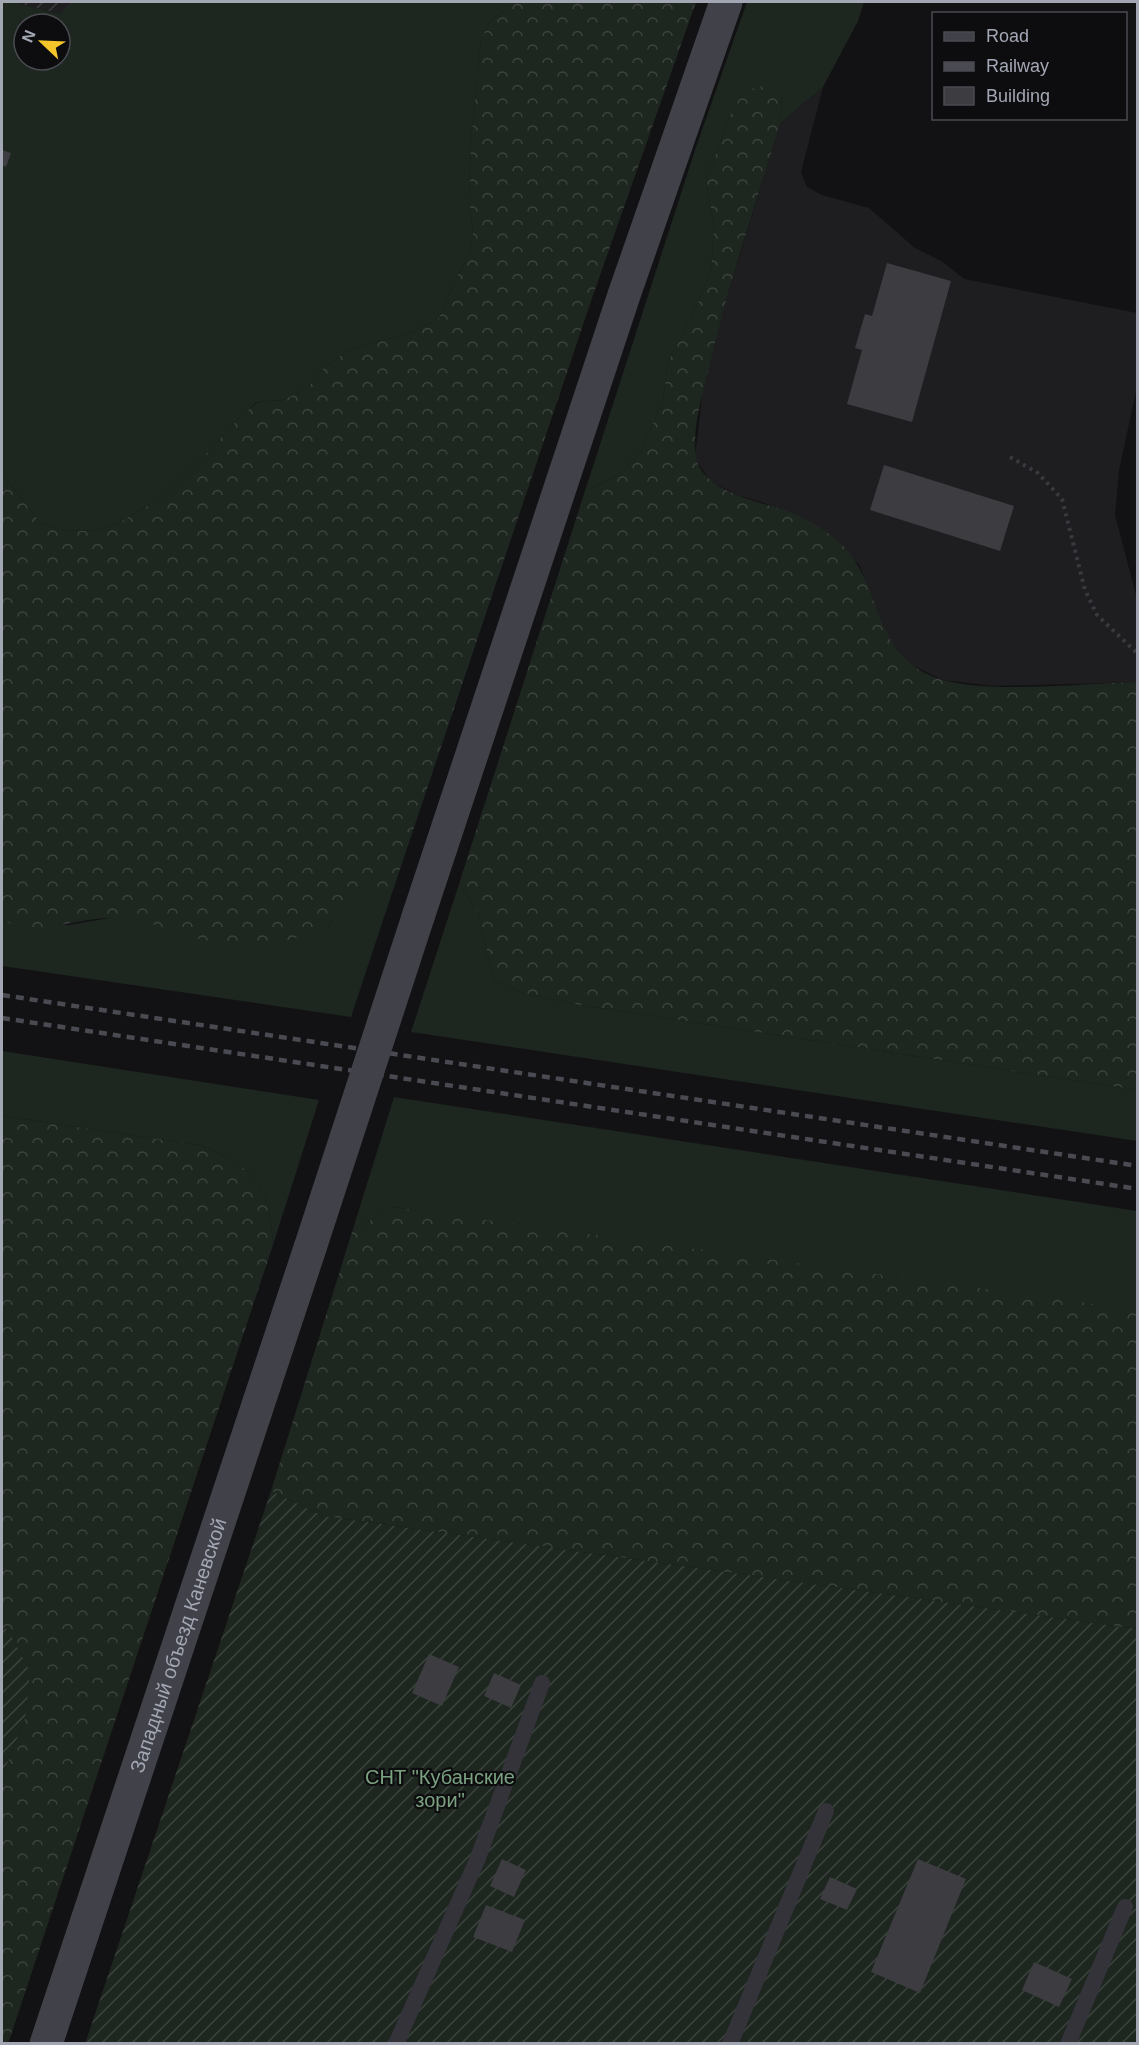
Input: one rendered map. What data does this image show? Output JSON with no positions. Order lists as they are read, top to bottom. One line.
{"streets":{"main road":["Западный объезд Каневской"]},"parks":["СНТ \"Кубанские зори\""],"legend":["Road","Railway","Building"],"north":"top left"}
